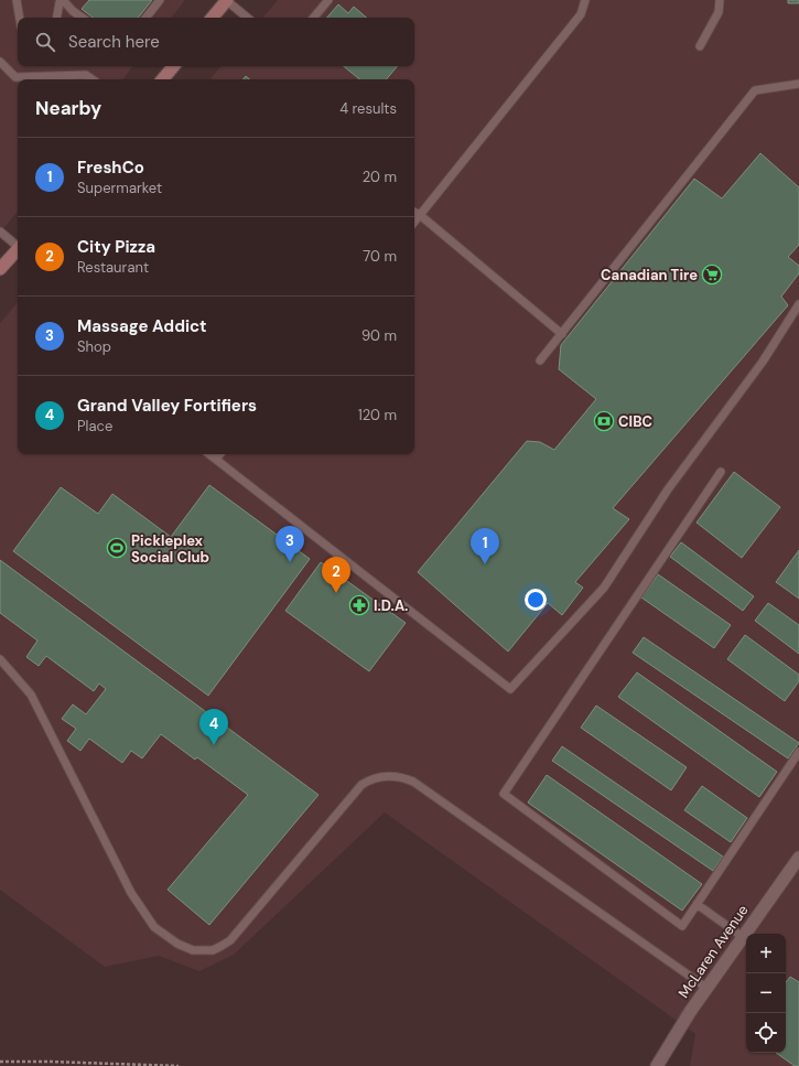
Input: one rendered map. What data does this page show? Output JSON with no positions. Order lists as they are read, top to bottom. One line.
{"streets":{"street":["McLaren Avenue"]},"places":{"supermarket":["Canadian Tire"],"bank":["CIBC"],"sports":["Pickleplex Social Club"],"pharmacy":["I.D.A."]},"page":{"search":"Search here","heading":["Nearby","4 results"],"list":[{"mark":"1","name":"FreshCo","note":"Supermarket","value":"20 m"},{"mark":"2","name":"City Pizza","note":"Restaurant","value":"70 m"},{"mark":"3","name":"Massage Addict","note":"Shop","value":"90 m"},{"mark":"4","name":"Grand Valley Fortifiers","note":"Place","value":"120 m"}],"pins":["3","1","2","4"],"map_buttons":["+","−"]}}
